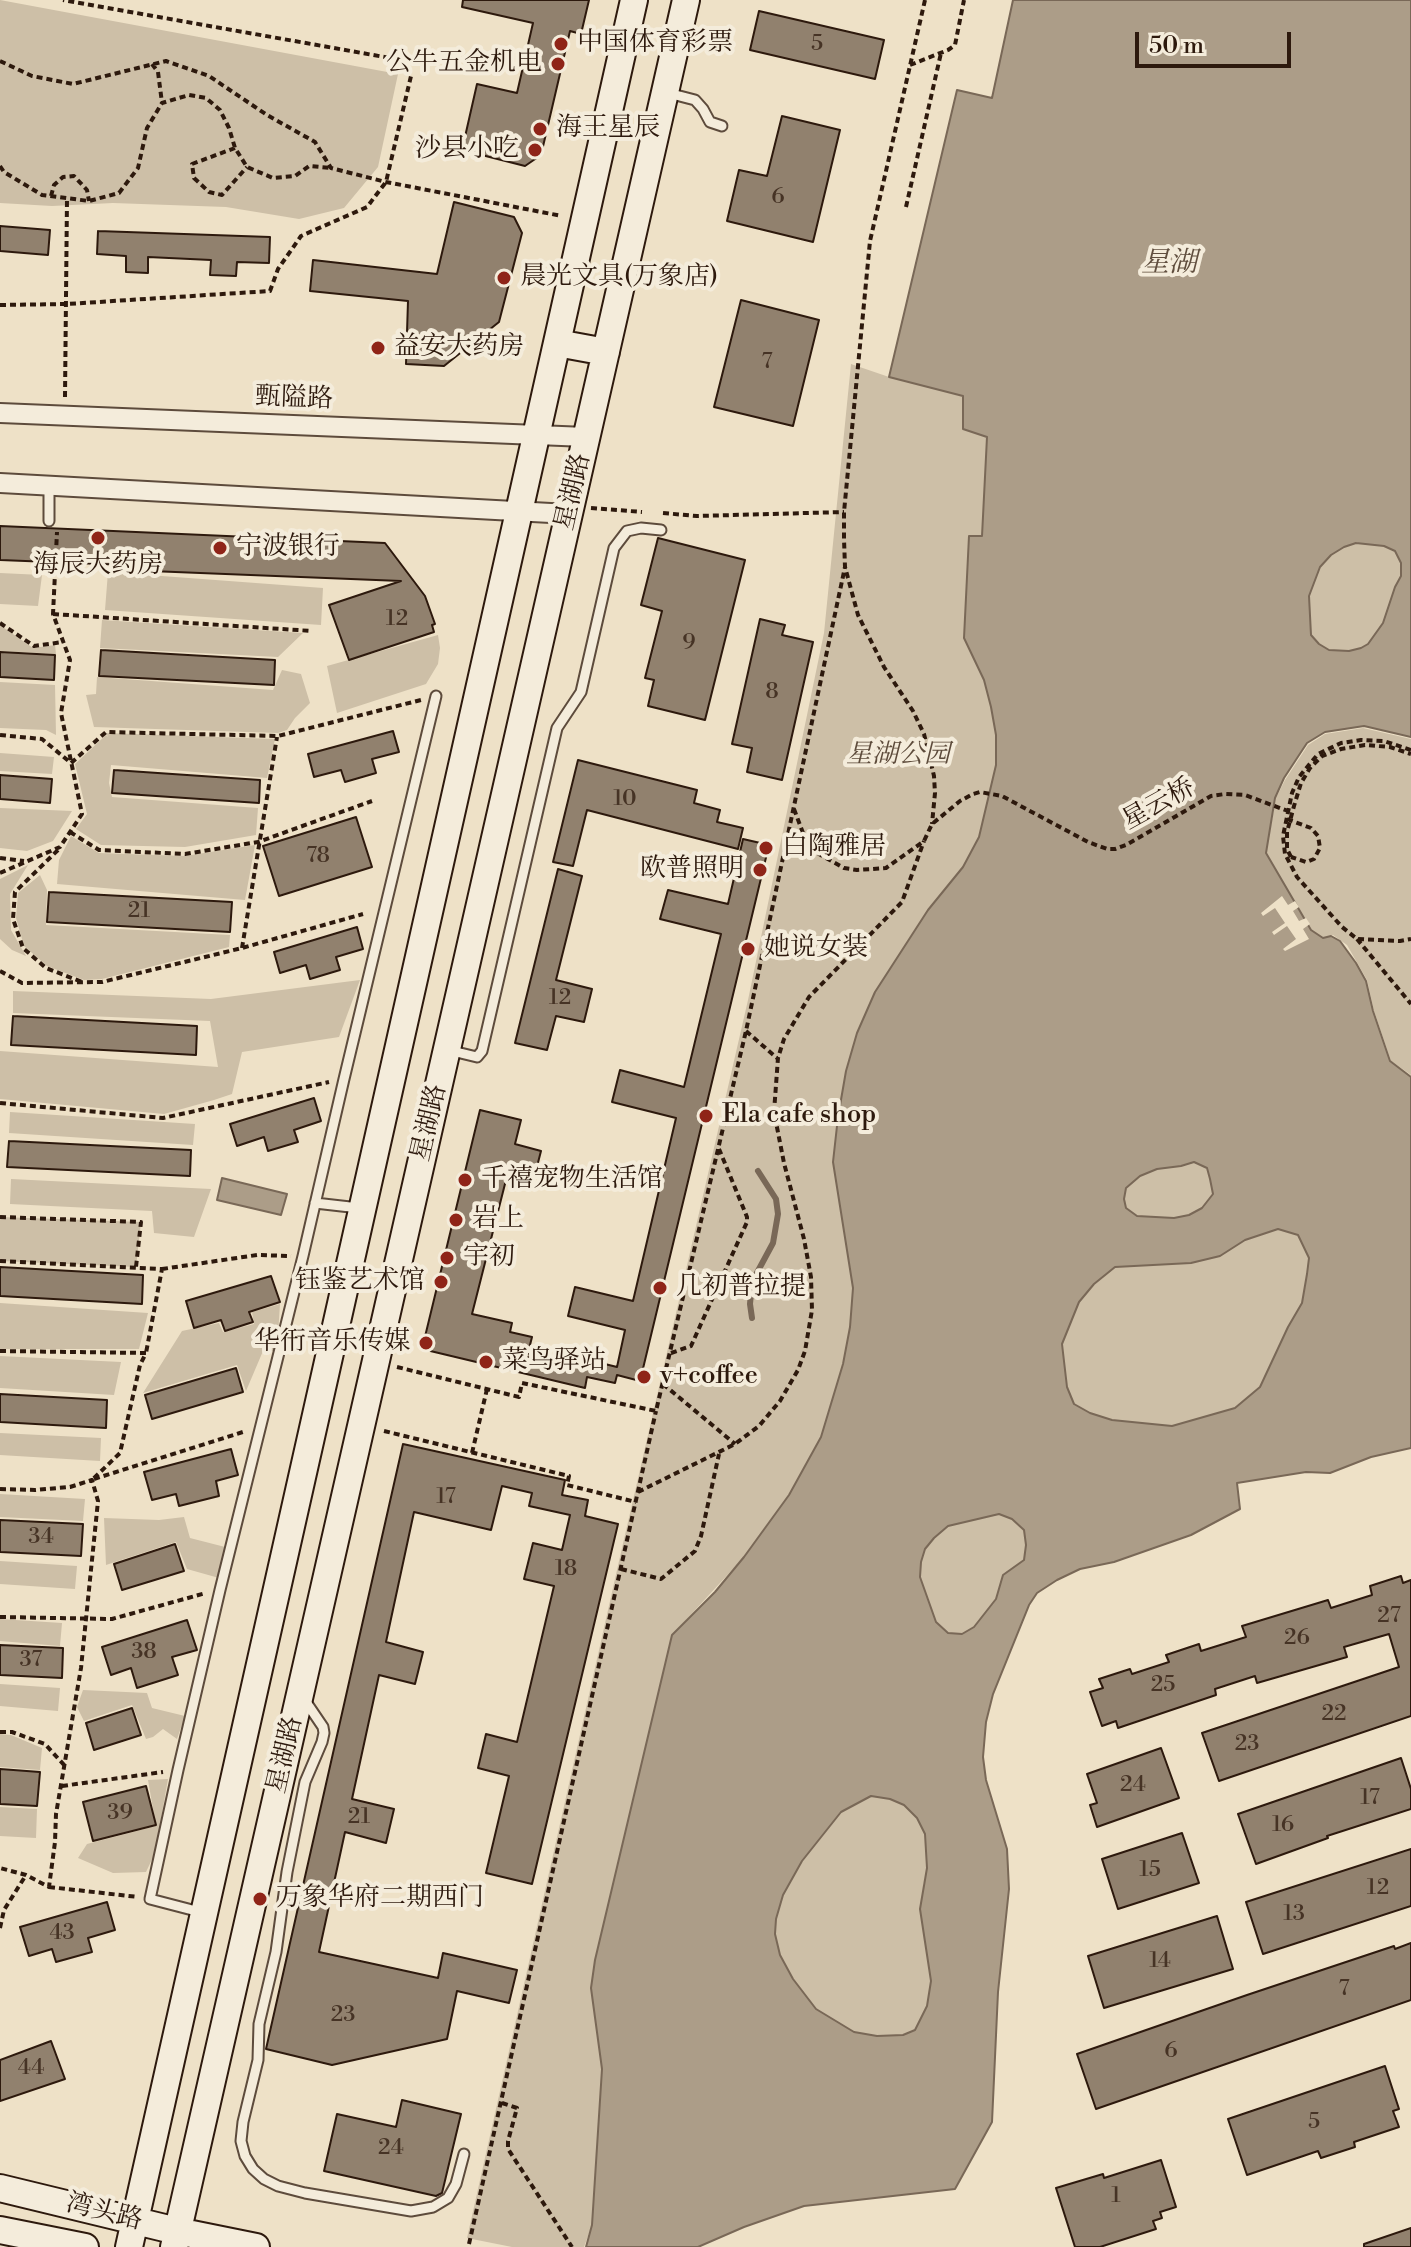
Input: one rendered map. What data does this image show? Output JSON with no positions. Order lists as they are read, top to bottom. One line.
{"streets":{"street":["甄隘路","星湖路","湾头路"],"path":["星云桥"]},"crossings":[["甄隘路","星湖路"],["星湖路","湾头路"]],"water":["星湖"],"parks":["星湖公园"],"places":["中国体育彩票","公牛五金机电","海王星辰","沙县小吃","晨光文具(万象店)","益安大药房","海辰大药房","宁波银行","白陶雅居","欧普照明","她说女装","Ela cafe shop","千禧宠物生活馆","岩上","宇初","钰鉴艺术馆","几初普拉提","华衎音乐传媒","菜鸟驿站","v+coffee","万象华府二期西门"],"house_numbers":["5","6","7","12","9","8","10","78","21","12","17","34","18","27","26","38","37","25","22","23","24","17","39","21","16","15","12","13","43","14","7","23","6","44","5","24","1"],"scale_bar":"50 m"}
